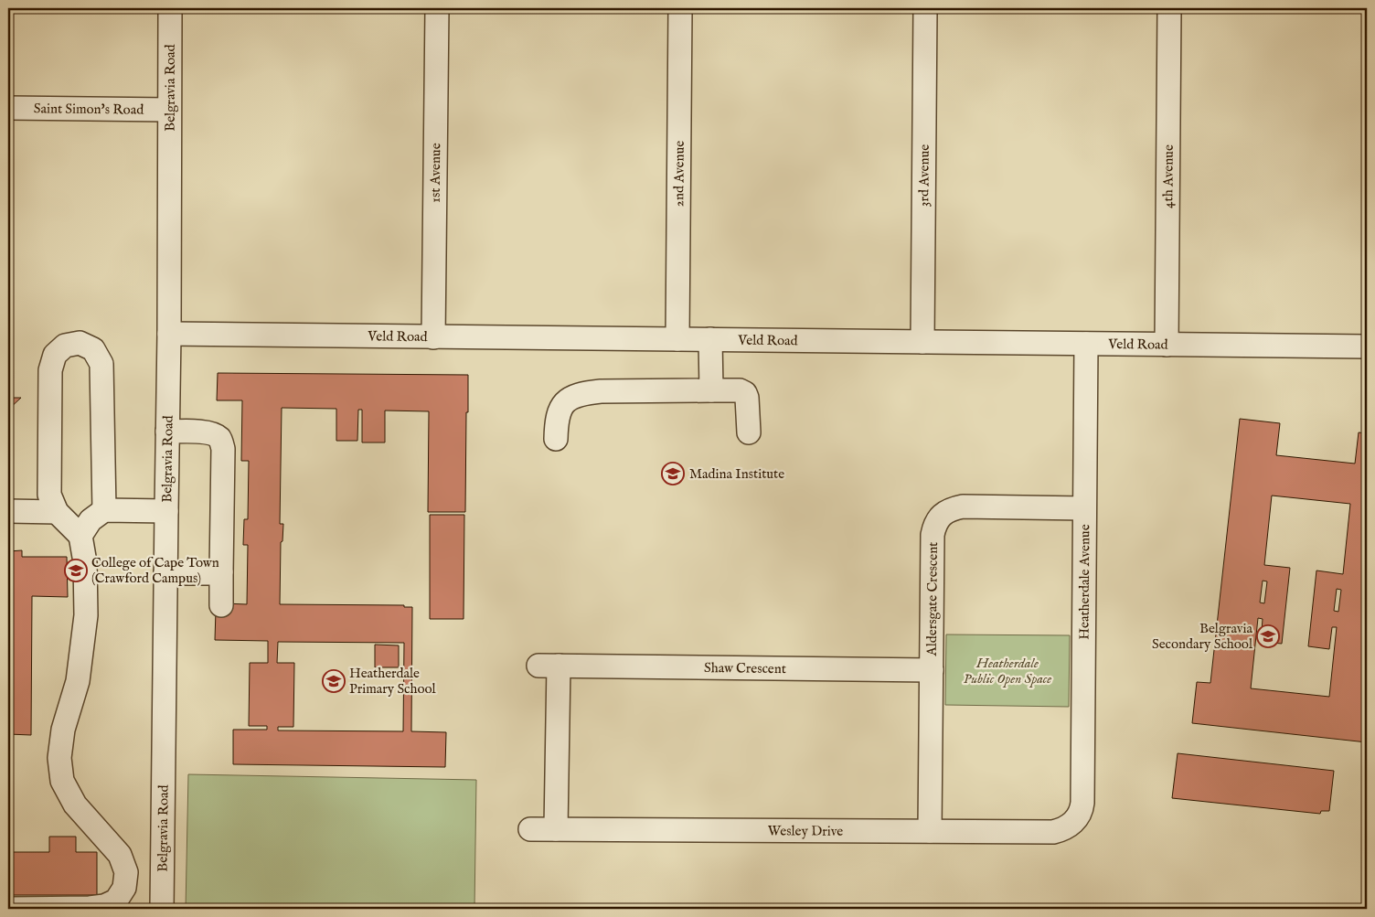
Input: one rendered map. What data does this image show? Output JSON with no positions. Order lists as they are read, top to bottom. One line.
{"streets":{"street":["Belgravia Road","Saint Simon's Road","1st Avenue","2nd Avenue","3rd Avenue","4th Avenue","Veld Road","Heatherdale Avenue","Aldersgate Crescent","Shaw Crescent","Wesley Drive"]},"crossings":[["Belgravia Road","Saint Simon's Road"],["Belgravia Road","Veld Road"],["1st Avenue","Veld Road"],["2nd Avenue","Veld Road"],["3rd Avenue","Veld Road"],["4th Avenue","Veld Road"],["Veld Road","Heatherdale Avenue"],["Heatherdale Avenue","Aldersgate Crescent"],["Heatherdale Avenue","Wesley Drive"],["Aldersgate Crescent","Shaw Crescent"],["Aldersgate Crescent","Wesley Drive"],["Shaw Crescent","Wesley Drive"]],"parks":["Heatherdale Public Open Space"],"places":{"school or university":["Madina Institute","College of Cape Town (Crawford Campus)","Belgravia Secondary School","Heatherdale Primary School"]}}
